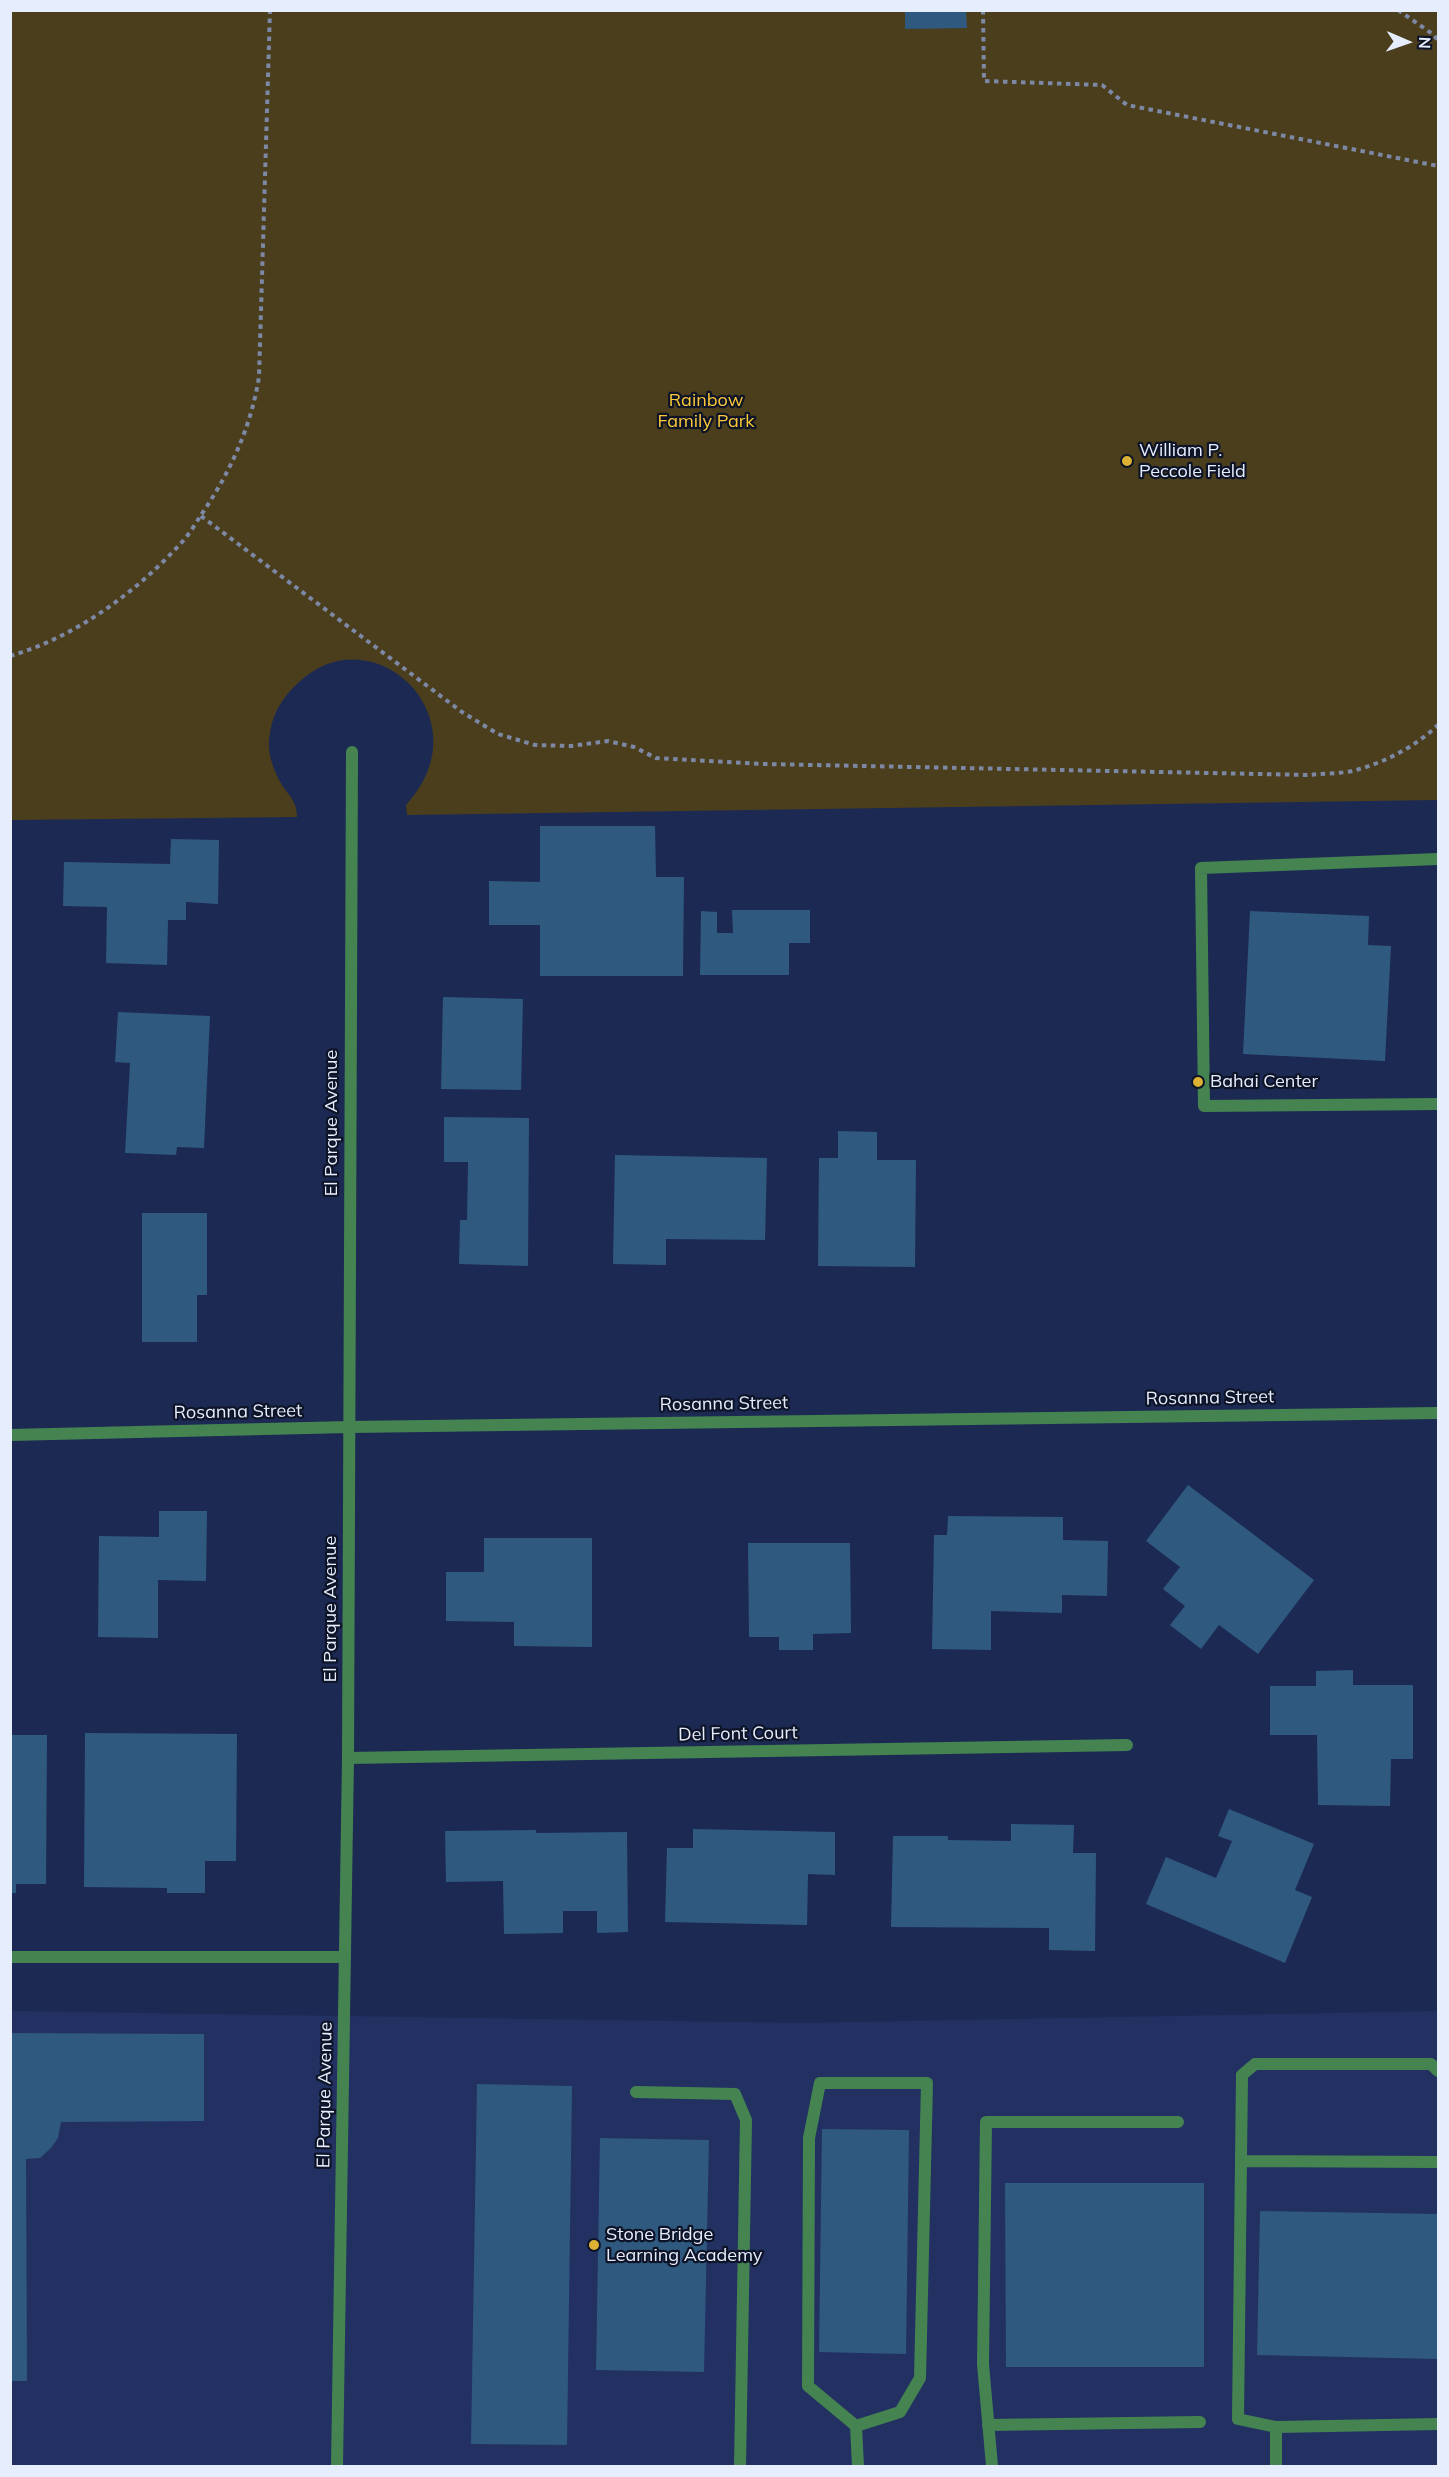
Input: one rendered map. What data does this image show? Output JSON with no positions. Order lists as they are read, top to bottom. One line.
{"streets":{"street":["El Parque Avenue","Rosanna Street","Del Font Court"]},"crossings":[["El Parque Avenue","Rosanna Street"],["El Parque Avenue","Del Font Court"]],"parks":["Rainbow Family Park"],"places":["William P. Peccole Field","Bahai Center","Stone Bridge Learning Academy"],"north":"right"}
